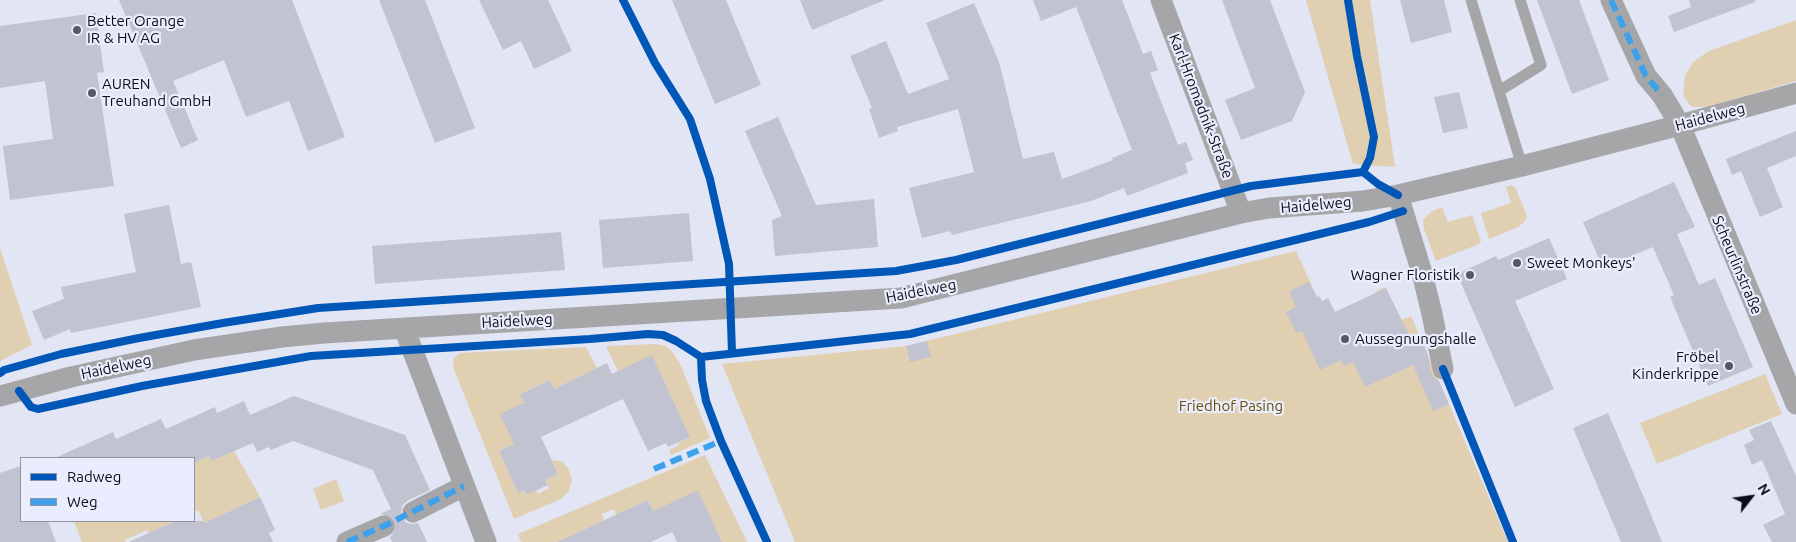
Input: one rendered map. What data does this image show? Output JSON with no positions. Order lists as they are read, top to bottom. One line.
{"streets":{"street":["Karl-Hromadnik-Straße","Haidelweg","Scheurlinstraße"]},"crossings":[["Karl-Hromadnik-Straße","Haidelweg"],["Haidelweg","Scheurlinstraße"]],"parks":["Friedhof Pasing"],"places":["Better Orange IR & HV AG","AUREN Treuhand GmbH","Sweet Monkeys'","Wagner Floristik","Aussegnungshalle","Fröbel Kinderkrippe"],"legend":["Radweg","Weg"],"north":"top right"}
